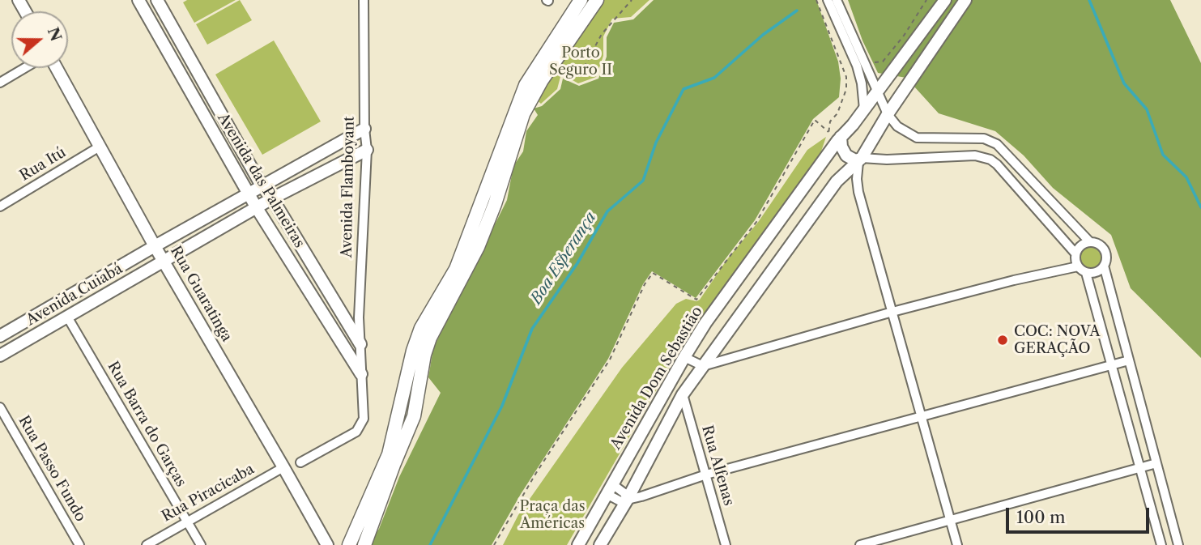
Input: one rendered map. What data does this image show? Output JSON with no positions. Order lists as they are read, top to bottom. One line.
{"streets":{"street":["Rua Itú","Avenida das Palmeiras","Avenida Flamboyant","Rua Guaratinga","Avenida Cuiabá","Avenida Dom Sebastião","Rua Barra do Garças","Rua Alfenas","Rua Passo Fundo","Rua Piracicaba"]},"crossings":[["Rua Itú","Rua Guaratinga"],["Avenida das Palmeiras","Avenida Flamboyant"],["Avenida das Palmeiras","Avenida Cuiabá"],["Avenida Flamboyant","Avenida Cuiabá"],["Rua Guaratinga","Avenida Cuiabá"],["Rua Guaratinga","Rua Piracicaba"],["Avenida Cuiabá","Rua Barra do Garças"],["Rua Barra do Garças","Rua Piracicaba"]],"water":["Boa Esperança"],"parks":["Porto Seguro II","Praça das Américas"],"places":["COC: NOVA GERAÇÃO"],"scale_bar":"100 m","north":"right"}
